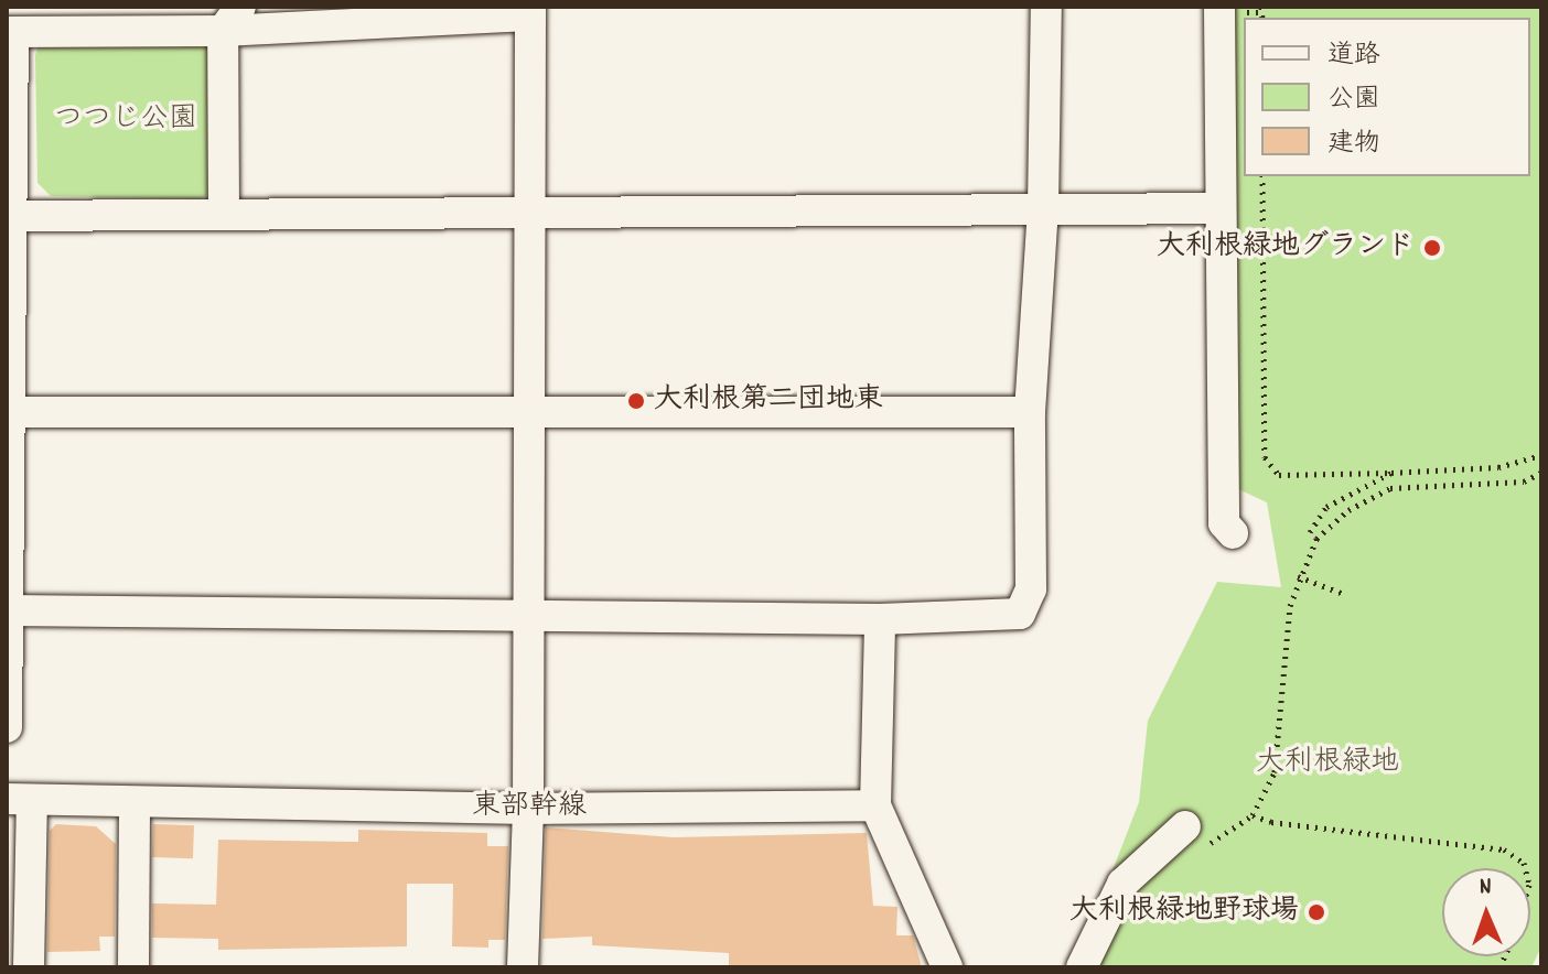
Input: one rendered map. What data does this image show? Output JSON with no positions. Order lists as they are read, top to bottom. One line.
{"streets":{"street":["東部幹線"]},"parks":["つつじ公園","大利根緑地"],"places":["大利根緑地グランド","大利根第二団地東","大利根緑地野球場"],"legend":["道路","公園","建物"],"north":"top"}
